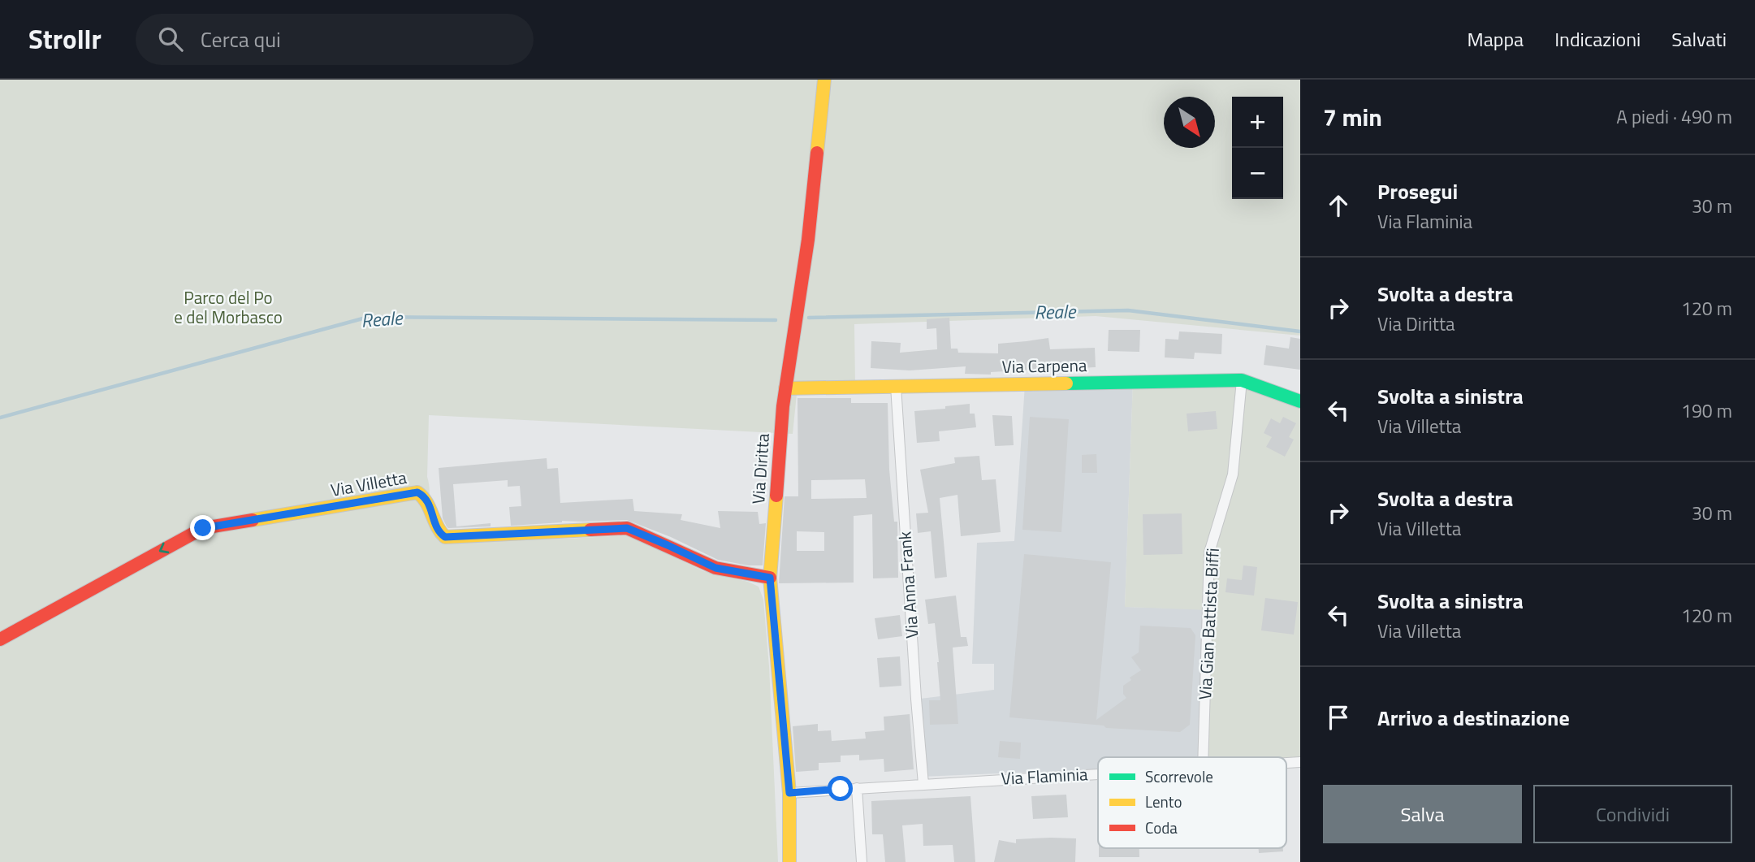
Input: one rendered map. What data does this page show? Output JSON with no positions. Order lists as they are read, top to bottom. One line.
{"streets":{"street":["Via Carpena","Via Diritta","Via Villetta","Via Anna Frank","Via Gian Battista Biffi","Via Flaminia"]},"crossings":[["Via Carpena","Via Diritta"],["Via Carpena","Via Anna Frank"],["Via Carpena","Via Gian Battista Biffi"],["Via Diritta","Via Villetta"],["Via Diritta","Via Flaminia"],["Via Anna Frank","Via Flaminia"]],"one_way":["Via Villetta"],"water":["Reale"],"parks":["Parco del Po e del Morbasco"],"legend":["Scorrevole","Lento","Coda"],"north":"bottom right","page":{"header":"Strollr","search":"Cerca qui","nav":["Mappa","Indicazioni","Salvati"],"heading":["7 min","A piedi · 490 m"],"map_buttons":["+","−"],"list":[["Prosegui","Via Flaminia","30 m"],["Svolta a destra","Via Diritta","120 m"],["Svolta a sinistra","Via Villetta","190 m"],["Svolta a destra","Via Villetta","30 m"],["Svolta a sinistra","Via Villetta","120 m"],"Arrivo a destinazione"],"buttons":["Salva","Condividi"]}}
